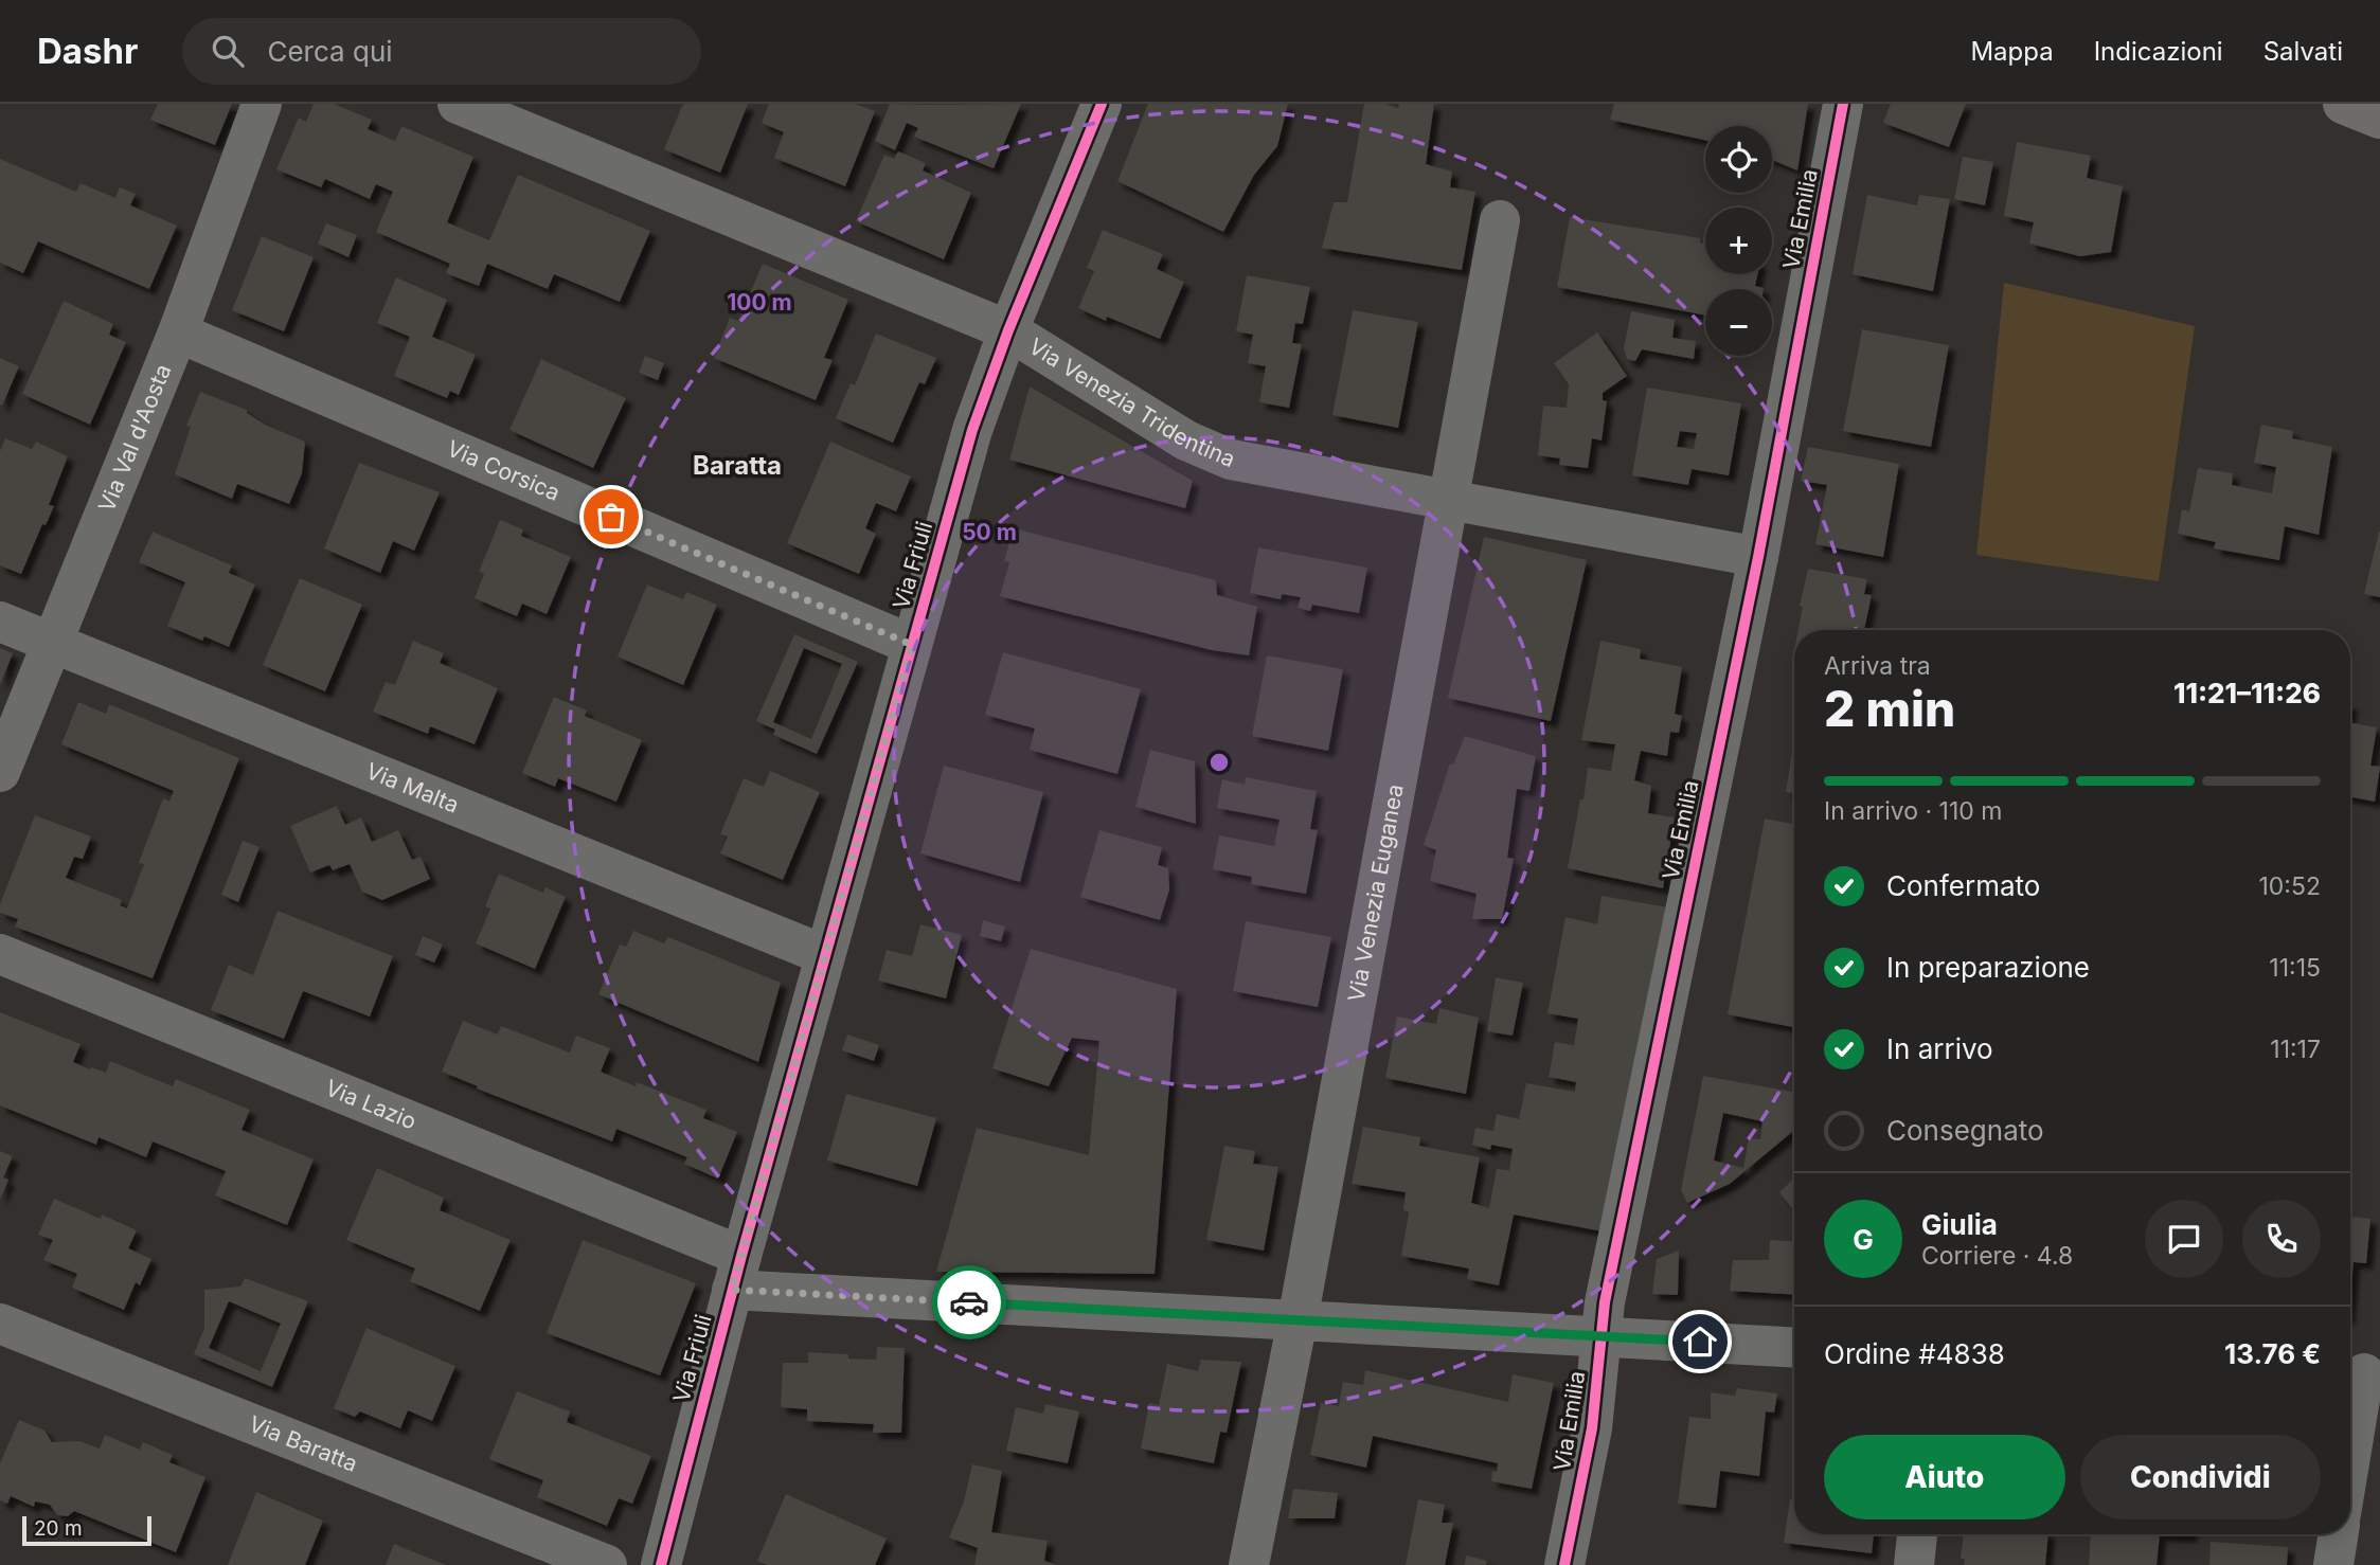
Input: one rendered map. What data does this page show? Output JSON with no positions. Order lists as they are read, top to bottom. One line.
{"streets":{"street":["Via Emilia","Via Venezia Tridentina","Via Val d'Aosta","Via Corsica","Via Friuli","Via Malta","Via Venezia Euganea","Via Lazio","Via Baratta"]},"crossings":[["Via Emilia","Via Venezia Tridentina"],["Via Emilia","Via Lazio"],["Via Venezia Tridentina","Via Friuli"],["Via Venezia Tridentina","Via Venezia Euganea"],["Via Val d'Aosta","Via Corsica"],["Via Val d'Aosta","Via Malta"],["Via Corsica","Via Friuli"],["Via Friuli","Via Malta"],["Via Friuli","Via Lazio"],["Via Venezia Euganea","Via Lazio"]],"districts":["Baratta"],"scale_bar":"20 m","page":{"header":"Dashr","search":"Cerca qui","nav":["Mappa","Indicazioni","Salvati"],"map_buttons":["+","−"],"heading":["2 min","Arriva tra","11:21–11:26"],"panel":["Giulia","Corriere · 4.8","Ordine #4838","13.76 €"],"bar":"In arrivo · 110 m","list":[["Confermato","10:52"],["In preparazione","11:15"],["In arrivo","11:17"],"Consegnato"],"round":"G","buttons":["Aiuto","Condividi"],"scale":"20 m"},"rings":["100 m","50 m"]}
